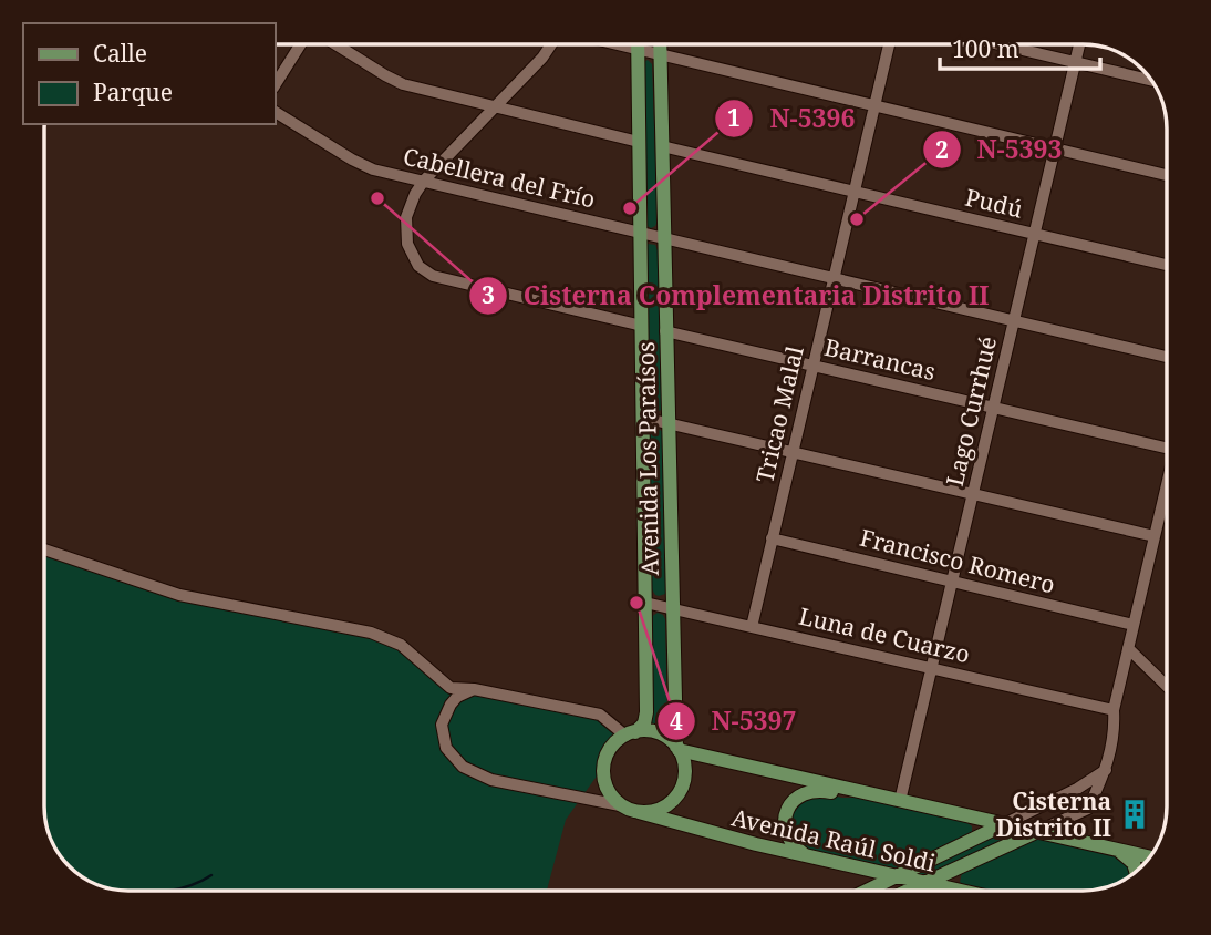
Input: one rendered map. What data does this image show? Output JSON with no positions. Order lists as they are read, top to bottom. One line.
{"streets":{"main road":["Avenida Los Paraísos","Avenida Raúl Soldi"],"street":["Cabellera del Frío","Pudú","Barrancas","Lago Currhué","Tricao Malal","Francisco Romero","Luna de Cuarzo"]},"crossings":[["Cabellera del Frío","Lago Currhué"],["Cabellera del Frío","Tricao Malal"],["Cabellera del Frío","Avenida Los Paraísos"],["Pudú","Lago Currhué"],["Pudú","Tricao Malal"],["Pudú","Avenida Los Paraísos"],["Barrancas","Lago Currhué"],["Barrancas","Tricao Malal"],["Barrancas","Avenida Los Paraísos"],["Lago Currhué","Francisco Romero"],["Lago Currhué","Luna de Cuarzo"],["Tricao Malal","Francisco Romero"],["Tricao Malal","Luna de Cuarzo"],["Avenida Los Paraísos","Luna de Cuarzo"],["Avenida Los Paraísos","Avenida Raúl Soldi"]],"places":{"other":["Cisterna Complementaria Distrito II","N-5396","N-5393","N-5397"],"building":["Cisterna Distrito II"]},"legend":["Calle","Parque"],"scale_bar":"100 m"}
